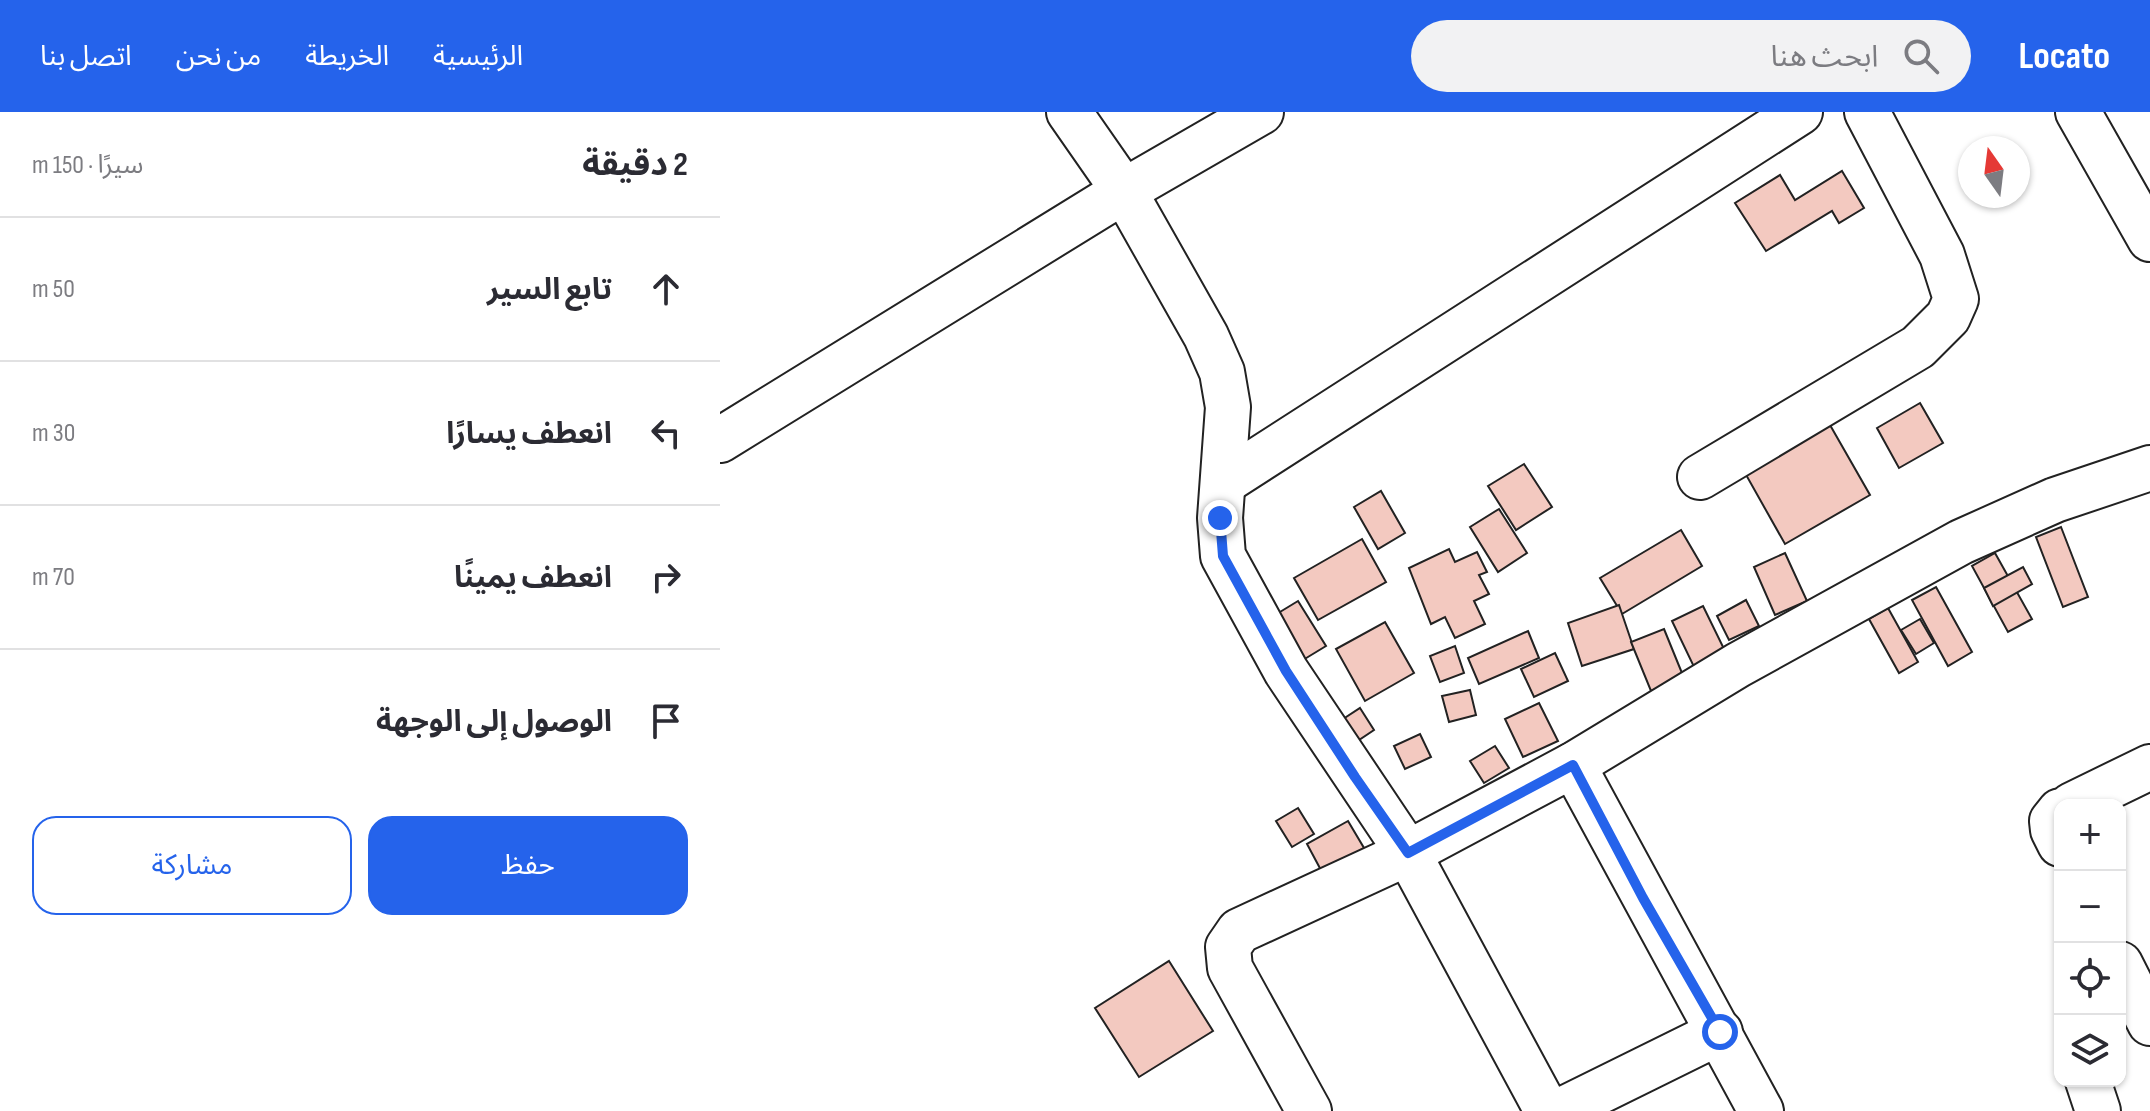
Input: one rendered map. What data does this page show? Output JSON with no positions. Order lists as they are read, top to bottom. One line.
{"north":"top","page":{"header":"Locato","search":"ابحث هنا","nav":["الرئيسية","الخريطة","من نحن","اتصل بنا"],"heading":["2 دقيقة","سيرًا · 150 m"],"list":[["تابع السير","50 m"],["انعطف يسارًا","30 m"],["انعطف يمينًا","70 m"],"الوصول إلى الوجهة"],"buttons":["حفظ","مشاركة"],"map_buttons":["+","−"]}}
